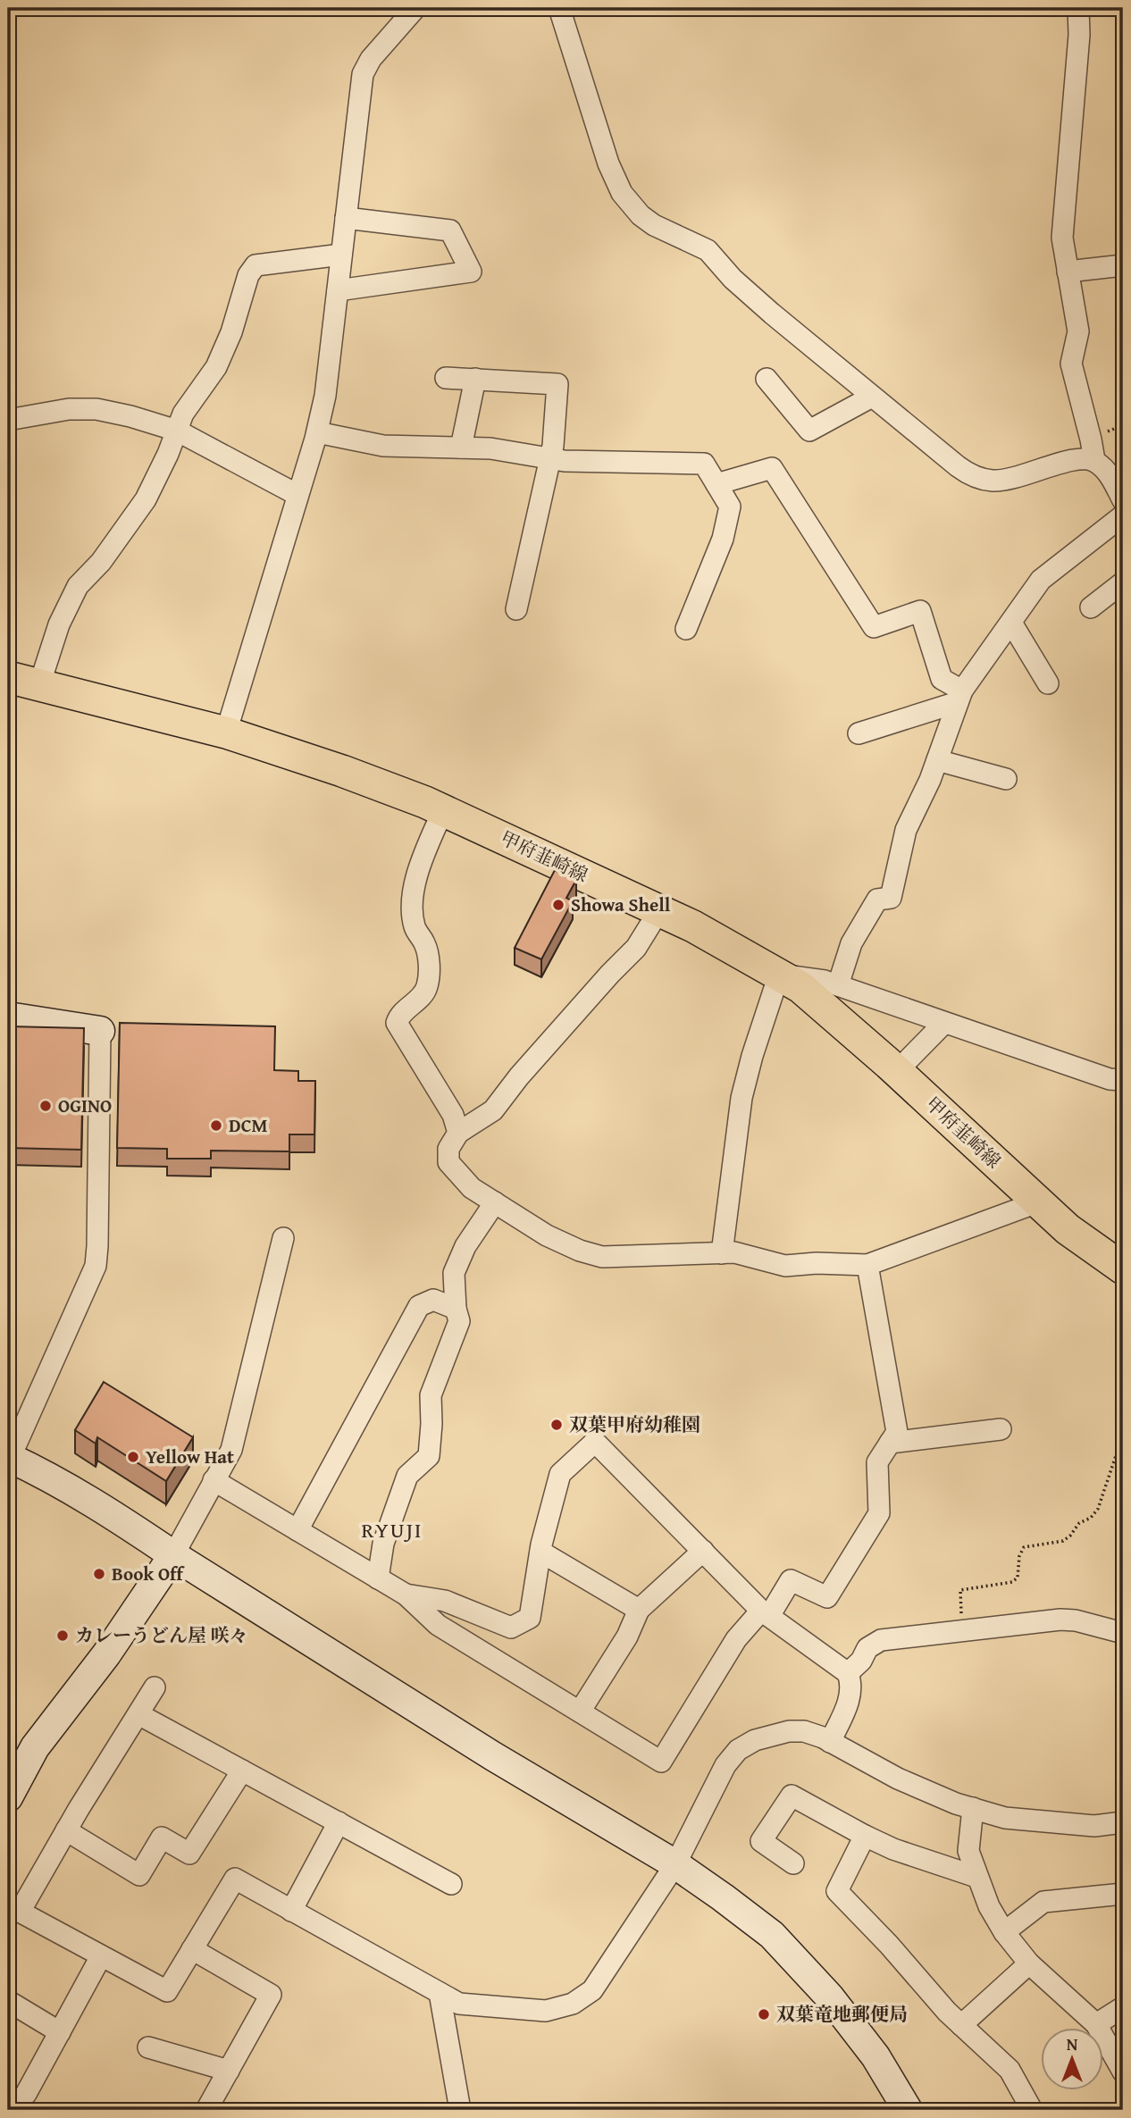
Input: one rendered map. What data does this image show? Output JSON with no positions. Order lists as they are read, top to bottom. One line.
{"streets":{"main road":["甲府韮崎線"]},"districts":["RYUJI"],"places":["Showa Shell","OGINO","DCM","双葉甲府幼稚園","Yellow Hat","Book Off","カレーうどん屋 咲々","双葉竜地郵便局"],"north":"top"}
